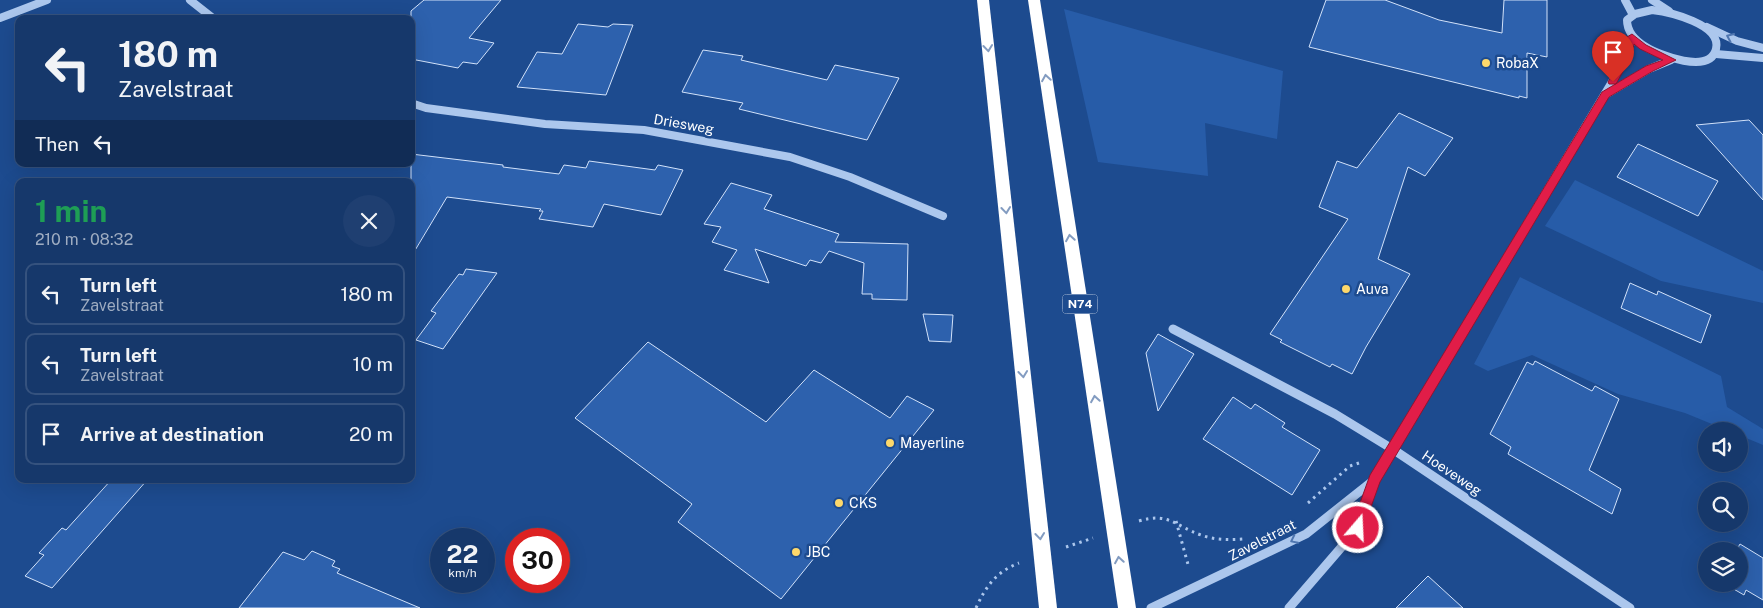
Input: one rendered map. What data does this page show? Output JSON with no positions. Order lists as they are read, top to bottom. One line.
{"streets":{"highway":["N74"],"street":["Driesweg","Hoeveweg","Zavelstraat"]},"crossings":[["Hoeveweg","Zavelstraat"]],"places":["RobaX","Auva","Mayerline","CKS","JBC"],"page":{"turn":["180 m","Zavelstraat"],"then":"Then","heading":["1 min","210 m · 08:32"],"list":[{"name":"Turn left","note":"Zavelstraat","value":"180 m"},{"name":"Turn left","note":"Zavelstraat","value":"10 m"},{"name":"Arrive at destination","value":"20 m"}],"speed":"22 km/h","limit":"30"}}
